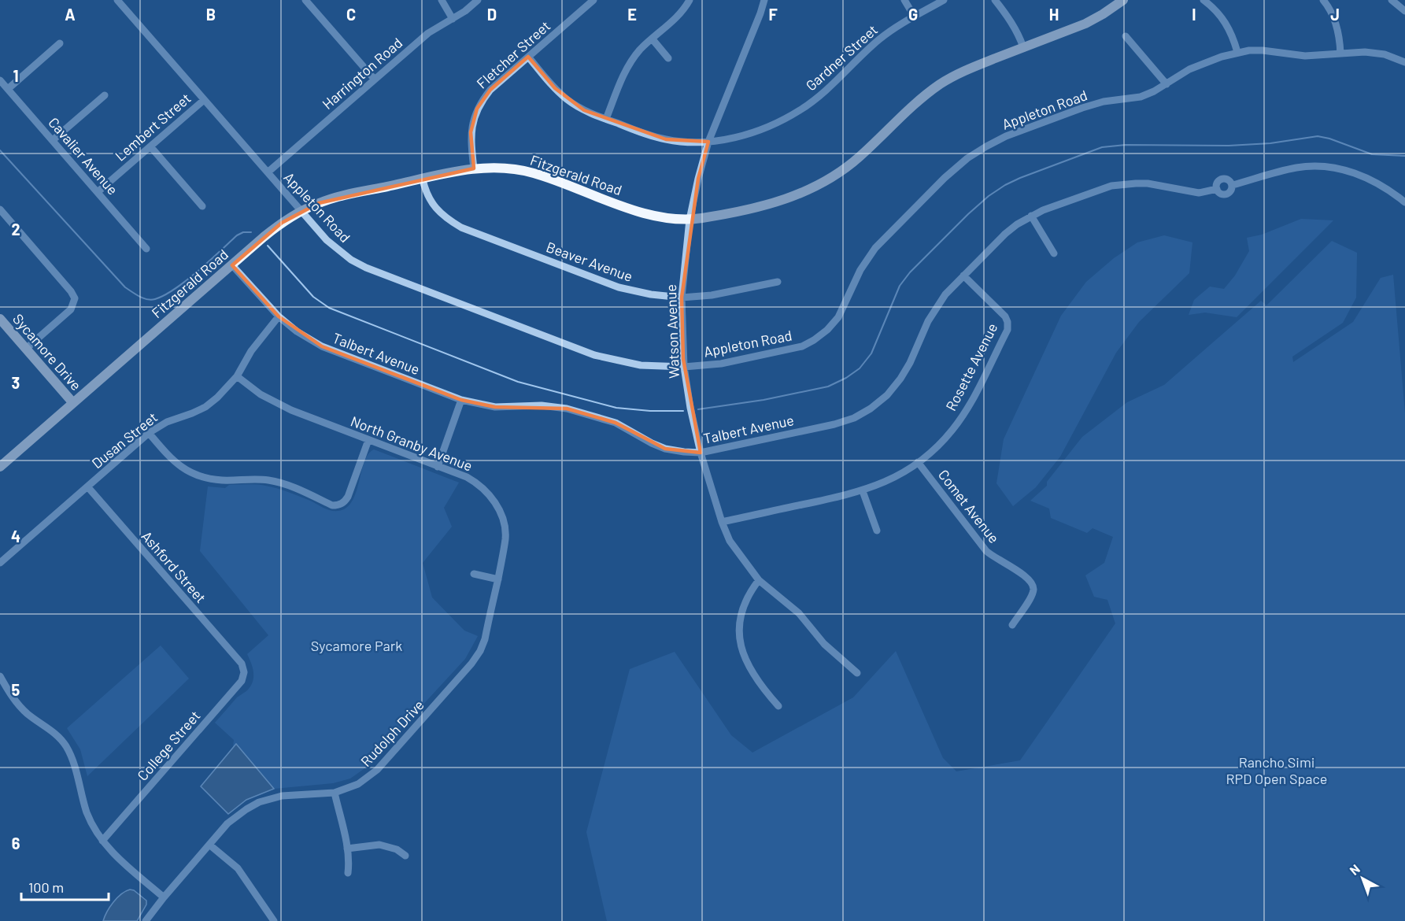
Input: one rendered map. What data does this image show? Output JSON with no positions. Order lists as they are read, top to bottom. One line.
{"streets":{"main road":["Fitzgerald Road","Sycamore Drive"],"street":["Fletcher Street","Gardner Street","Harrington Road","Appleton Road","Lembert Street","Cavalier Avenue","Beaver Avenue","Watson Avenue","Talbert Avenue","Rosette Avenue","Dusan Street","North Granby Avenue","Comet Avenue","Ashford Street","Rudolph Drive","College Street"]},"crossings":[["Fletcher Street","Gardner Street"],["Fletcher Street","Fitzgerald Road"],["Gardner Street","Watson Avenue"],["Harrington Road","Appleton Road"],["Appleton Road","Lembert Street"],["Appleton Road","Fitzgerald Road"],["Appleton Road","Watson Avenue"],["Lembert Street","Cavalier Avenue"],["Fitzgerald Road","Beaver Avenue"],["Fitzgerald Road","Watson Avenue"],["Fitzgerald Road","Sycamore Drive"],["Fitzgerald Road","Talbert Avenue"],["Beaver Avenue","Watson Avenue"],["Watson Avenue","Talbert Avenue"],["Watson Avenue","Rosette Avenue"],["Talbert Avenue","Rosette Avenue"],["Talbert Avenue","Dusan Street"],["Rosette Avenue","Comet Avenue"],["Dusan Street","North Granby Avenue"],["Dusan Street","Ashford Street"],["North Granby Avenue","Rudolph Drive"],["Ashford Street","College Street"]],"parks":["Sycamore Park","Rancho Simi RPD Open Space"],"scale_bar":"100 m","north":"top left","grid":{"columns":["A","B","C","D","E","F","G","H","I","J"],"rows":["1","2","3","4","5","6"]}}
